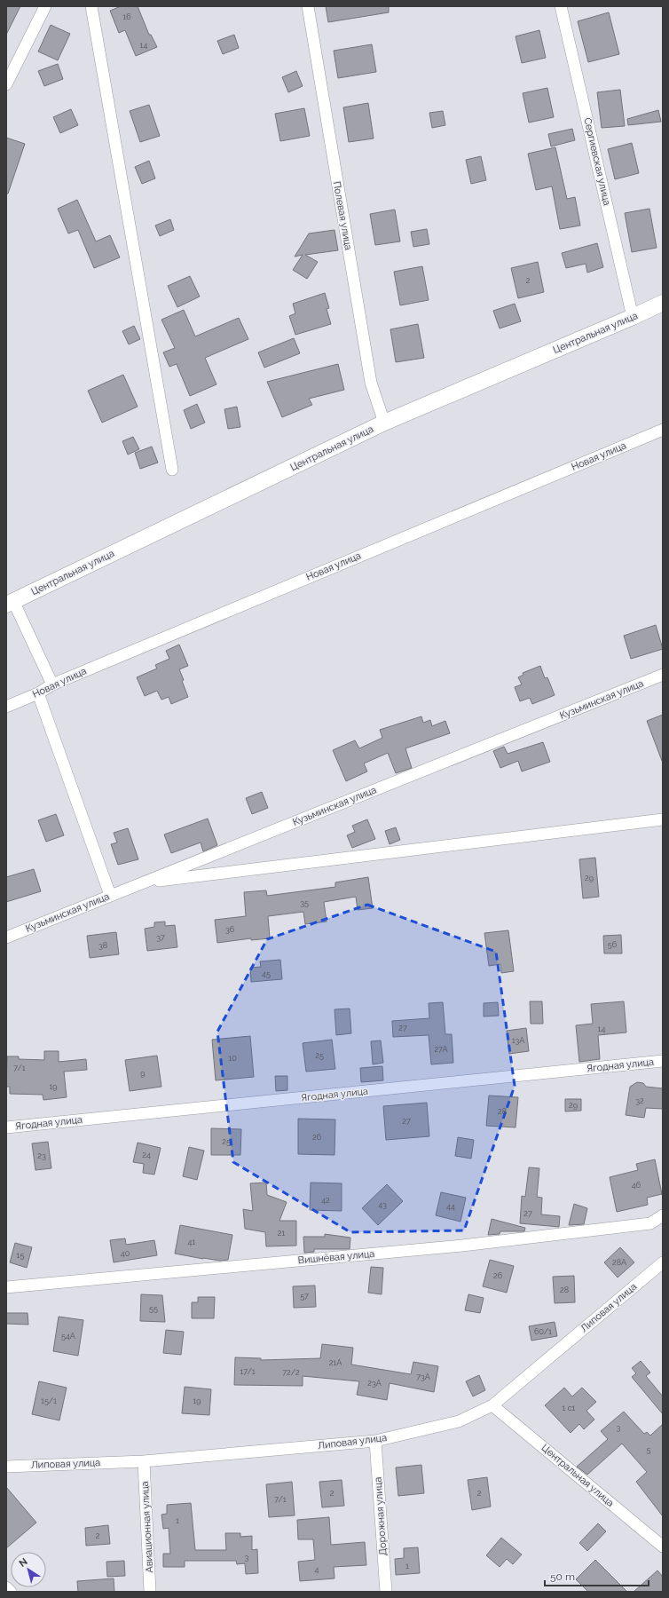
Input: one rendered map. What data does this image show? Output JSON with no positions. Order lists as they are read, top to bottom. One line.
{"streets":{"street":["Сергиевская улица","Полевая улица","Центральная улица","Новая улица","Кузьминская улица","Ягодная улица","Вишнёвая улица","Липовая улица","Дорожная улица","Авиационная улица"]},"crossings":[["Сергиевская улица","Центральная улица"],["Полевая улица","Центральная улица"],["Центральная улица","Липовая улица"],["Липовая улица","Дорожная улица"],["Липовая улица","Авиационная улица"]],"house_numbers":["16","14","2","29","35","36","37","56","38","45","27","14","13А","27А","25","10","7/1","9","19","32","29","28","27","26","25","24","23","46","42","43","44","27","21","41","40","15","28А","26","28","57","55","60/1","54А","21А","17/1","72/2","73А","23А","15/1","19","1 с1","3","5","2","2","7/1","1","2","3","1","4"],"scale_bar":"50 m","north":"top left"}
